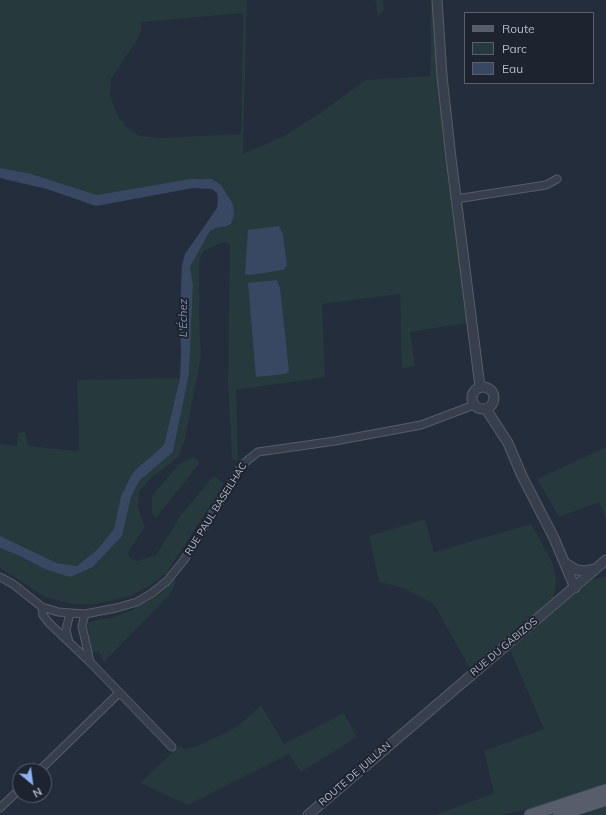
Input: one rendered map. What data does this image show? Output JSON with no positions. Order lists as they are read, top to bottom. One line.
{"streets":{"street":["RUE PAUL BASEILHAC","RUE DU GABIZOS","ROUTE DE JUILLAN"]},"crossings":[["RUE DU GABIZOS","ROUTE DE JUILLAN"]],"water":["L'Échez"],"legend":["Route","Parc","Eau"],"north":"bottom right"}
